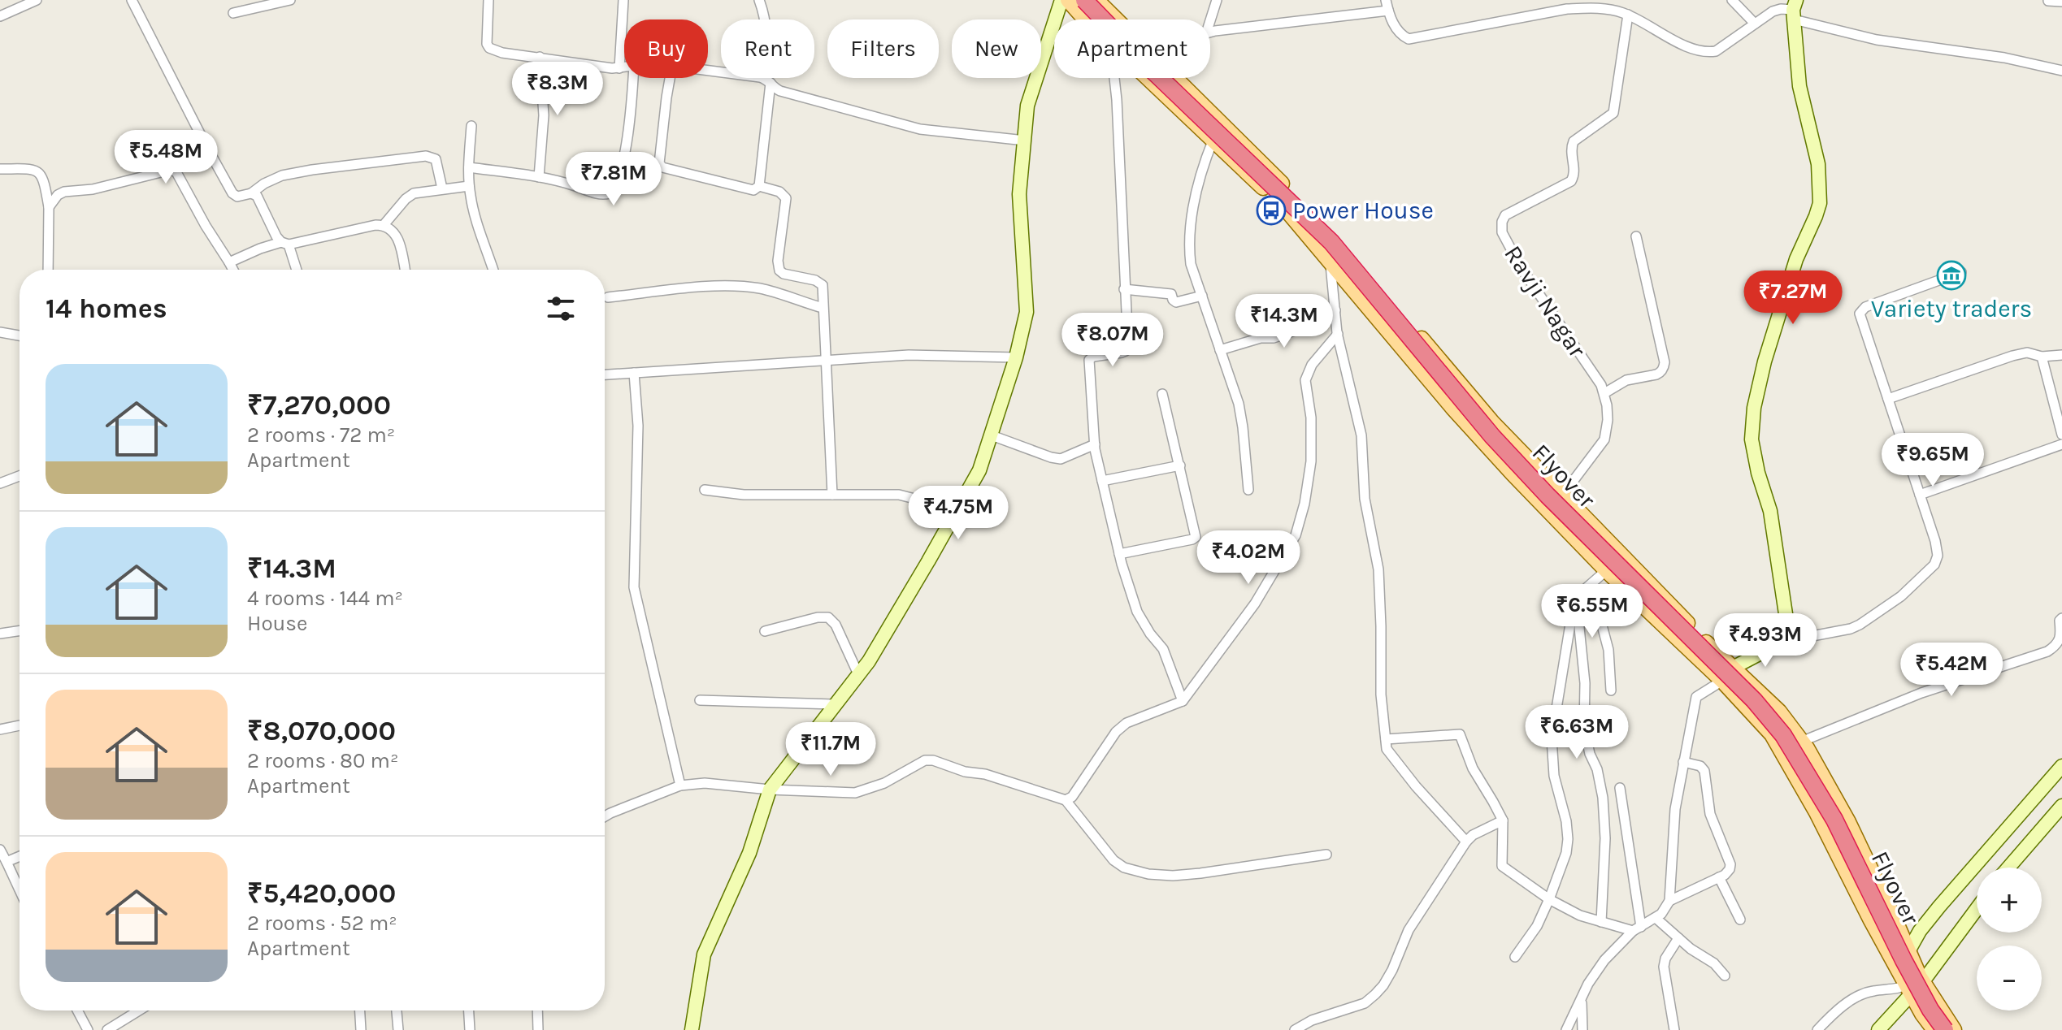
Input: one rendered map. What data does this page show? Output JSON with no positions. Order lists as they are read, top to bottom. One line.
{"streets":{"highway":["Flyover"],"street":["Ravji Nagar"]},"places":{"bus stop":["Power House"],"museum":["Variety traders"]},"page":{"chip":["Buy","Rent","Filters","New","Apartment"],"price":["₹8.3M","₹5.48M","₹7.81M","₹7.27M","₹14.3M","₹8.07M","₹9.65M","₹4.75M","₹4.02M","₹6.55M","₹4.93M","₹5.42M","₹6.63M","₹11.7M"],"heading":"14 homes","list":[{"name":"₹7,270,000","note":"2 rooms · 72 m² · Apartment"},{"name":"₹14.3M","note":"4 rooms · 144 m² · House"},{"name":"₹8,070,000","note":"2 rooms · 80 m² · Apartment"},{"name":"₹5,420,000","note":"2 rooms · 52 m² · Apartment"}],"map_buttons":["+","−"]}}
